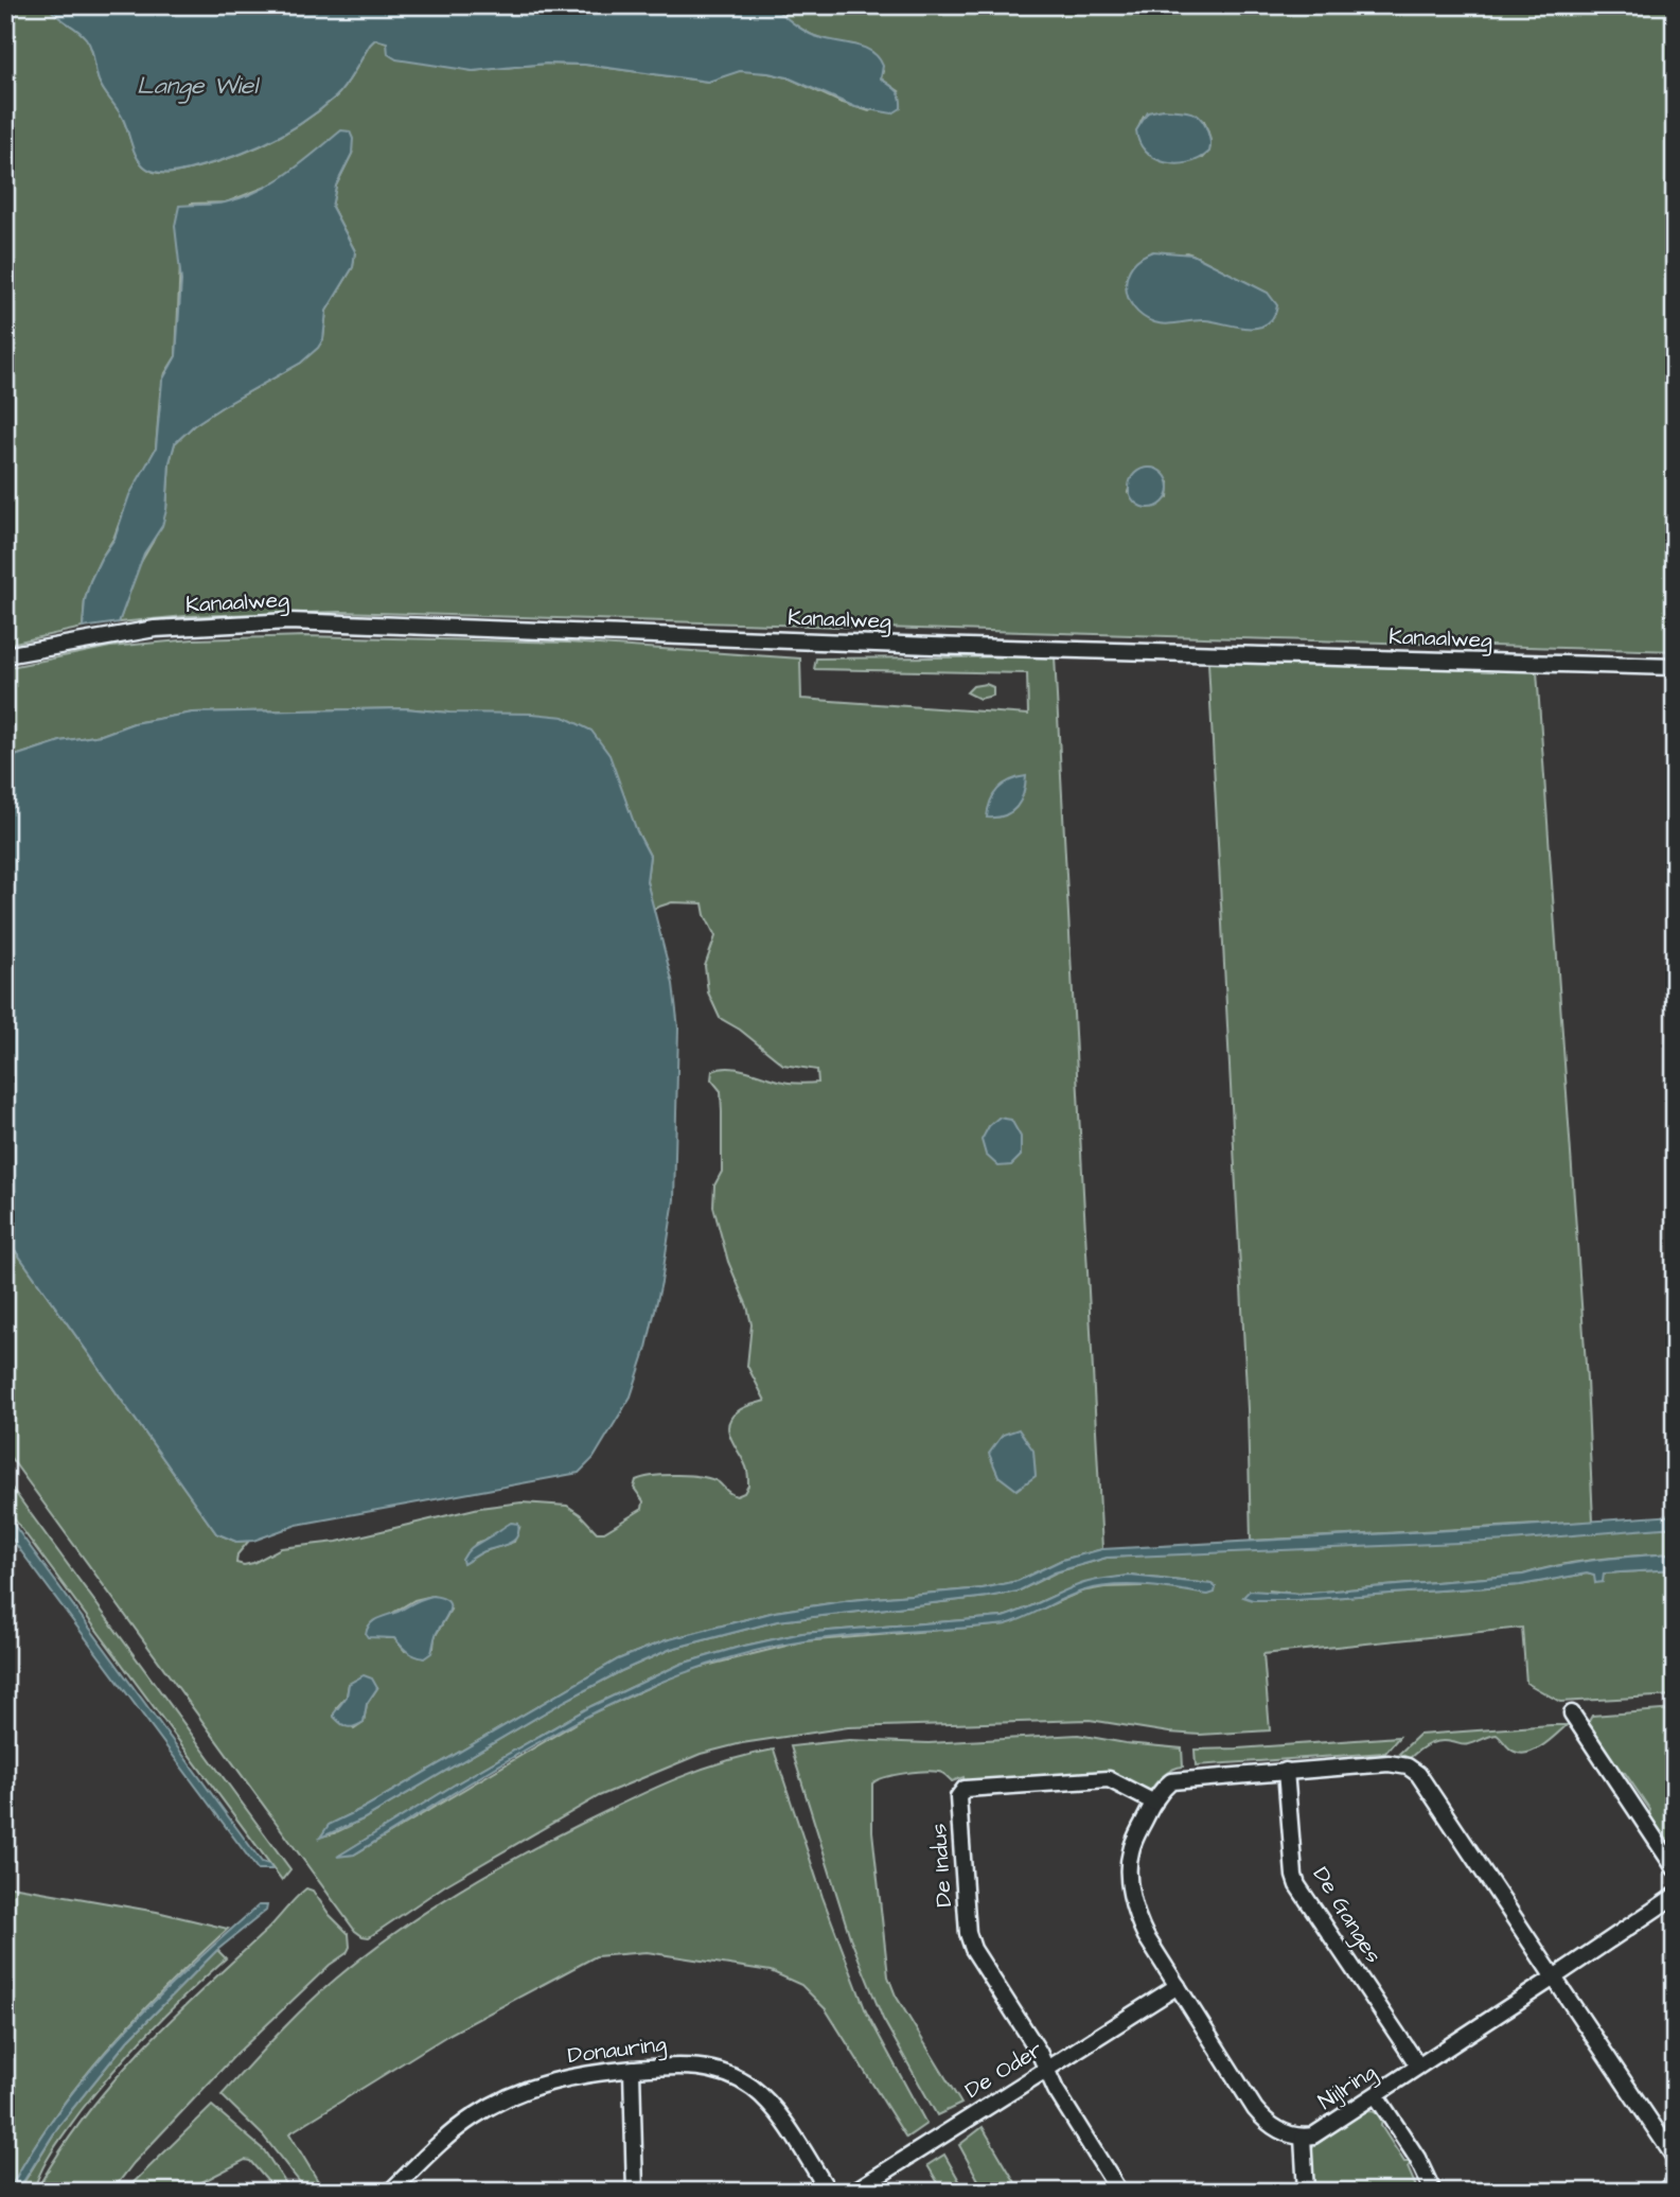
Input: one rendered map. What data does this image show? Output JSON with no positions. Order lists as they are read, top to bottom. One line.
{"streets":{"street":["Kanaalweg","De Indus","De Ganges","Donauring","De Oder","Nijlring"]},"crossings":[["De Indus","De Oder"],["De Ganges","Nijlring"]],"water":["Lange Wiel"]}
